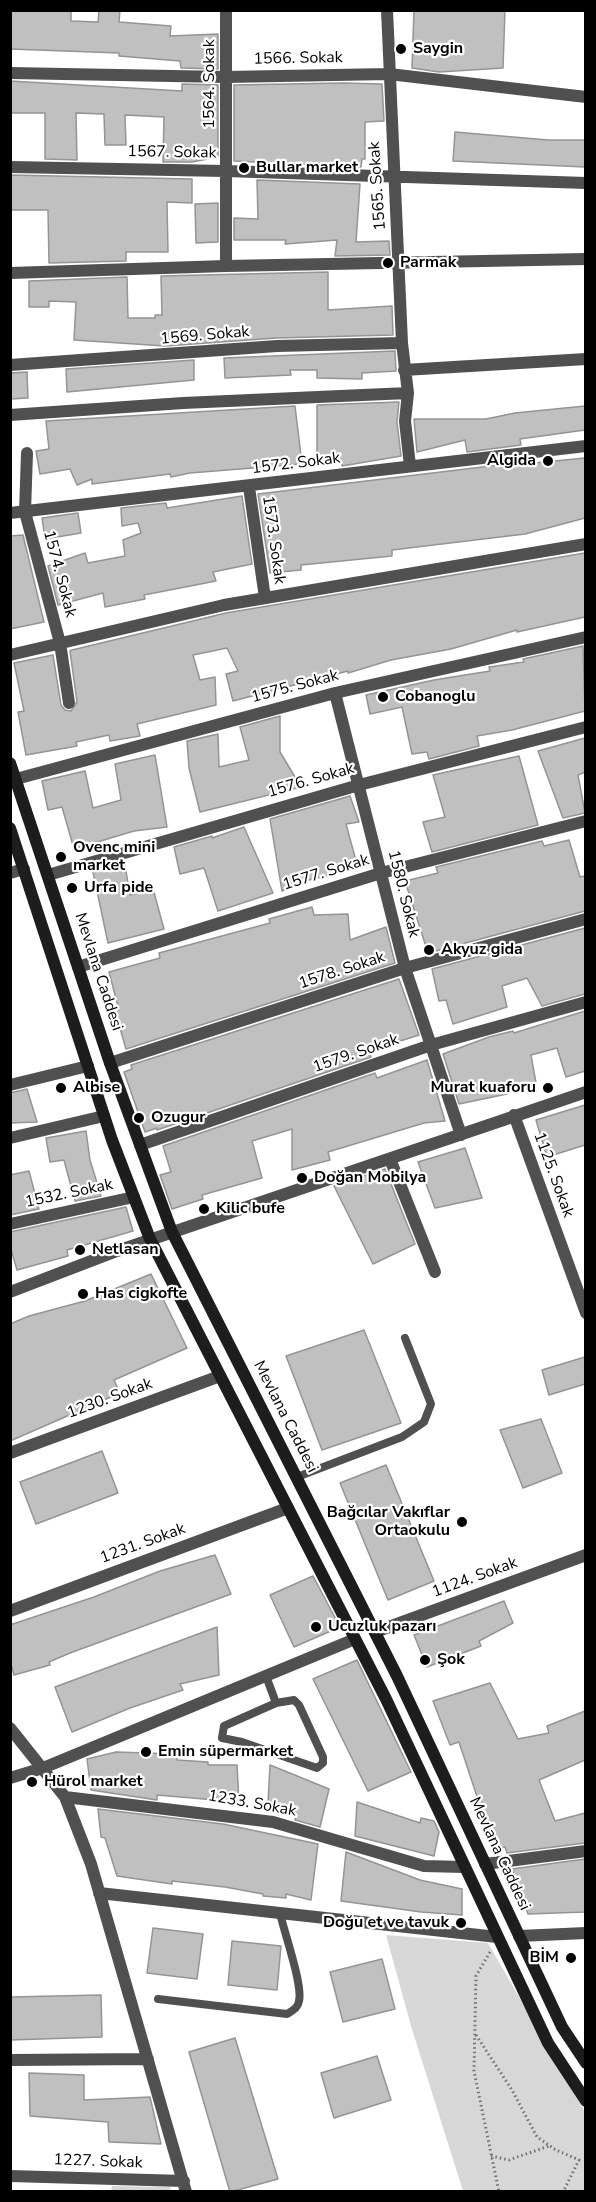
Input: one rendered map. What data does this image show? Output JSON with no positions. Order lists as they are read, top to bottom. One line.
{"streets":{"main road":["Mevlana Caddesi"],"street":["1566. Sokak","1564. Sokak","1567. Sokak","1565. Sokak","1569. Sokak","1572. Sokak","1573. Sokak","1574. Sokak","1575. Sokak","1576. Sokak","1577. Sokak","1580. Sokak","1578. Sokak","1579. Sokak","1125. Sokak","1532. Sokak","1230. Sokak","1231. Sokak","1124. Sokak","1233. Sokak","1227. Sokak"]},"crossings":[["1566. Sokak","1564. Sokak"],["1566. Sokak","1565. Sokak"],["1564. Sokak","1567. Sokak"],["1567. Sokak","1565. Sokak"],["1565. Sokak","1569. Sokak"],["1565. Sokak","1572. Sokak"],["1572. Sokak","1573. Sokak"],["1572. Sokak","1574. Sokak"],["1575. Sokak","1580. Sokak"],["1575. Sokak","Mevlana Caddesi"],["1576. Sokak","1580. Sokak"],["1576. Sokak","Mevlana Caddesi"],["1577. Sokak","1580. Sokak"],["1577. Sokak","Mevlana Caddesi"],["1580. Sokak","1578. Sokak"],["1580. Sokak","1579. Sokak"],["1578. Sokak","Mevlana Caddesi"],["Mevlana Caddesi","1579. Sokak"],["Mevlana Caddesi","1124. Sokak"]],"places":["Saygin","Bullar market","Parmak","Algida","Cobanoglu","Ovenc mini market","Urfa pide","Akyuz gida","Albise","Murat kuaforu","Ozugur","Doğan Mobilya","Kilic bufe","Netlasan","Has cigkofte","Bağcılar Vakıflar Ortaokulu","Ucuzluk pazarı","Şok","Emin süpermarket","Hürol market","Doğu et ve tavuk","BİM"]}
